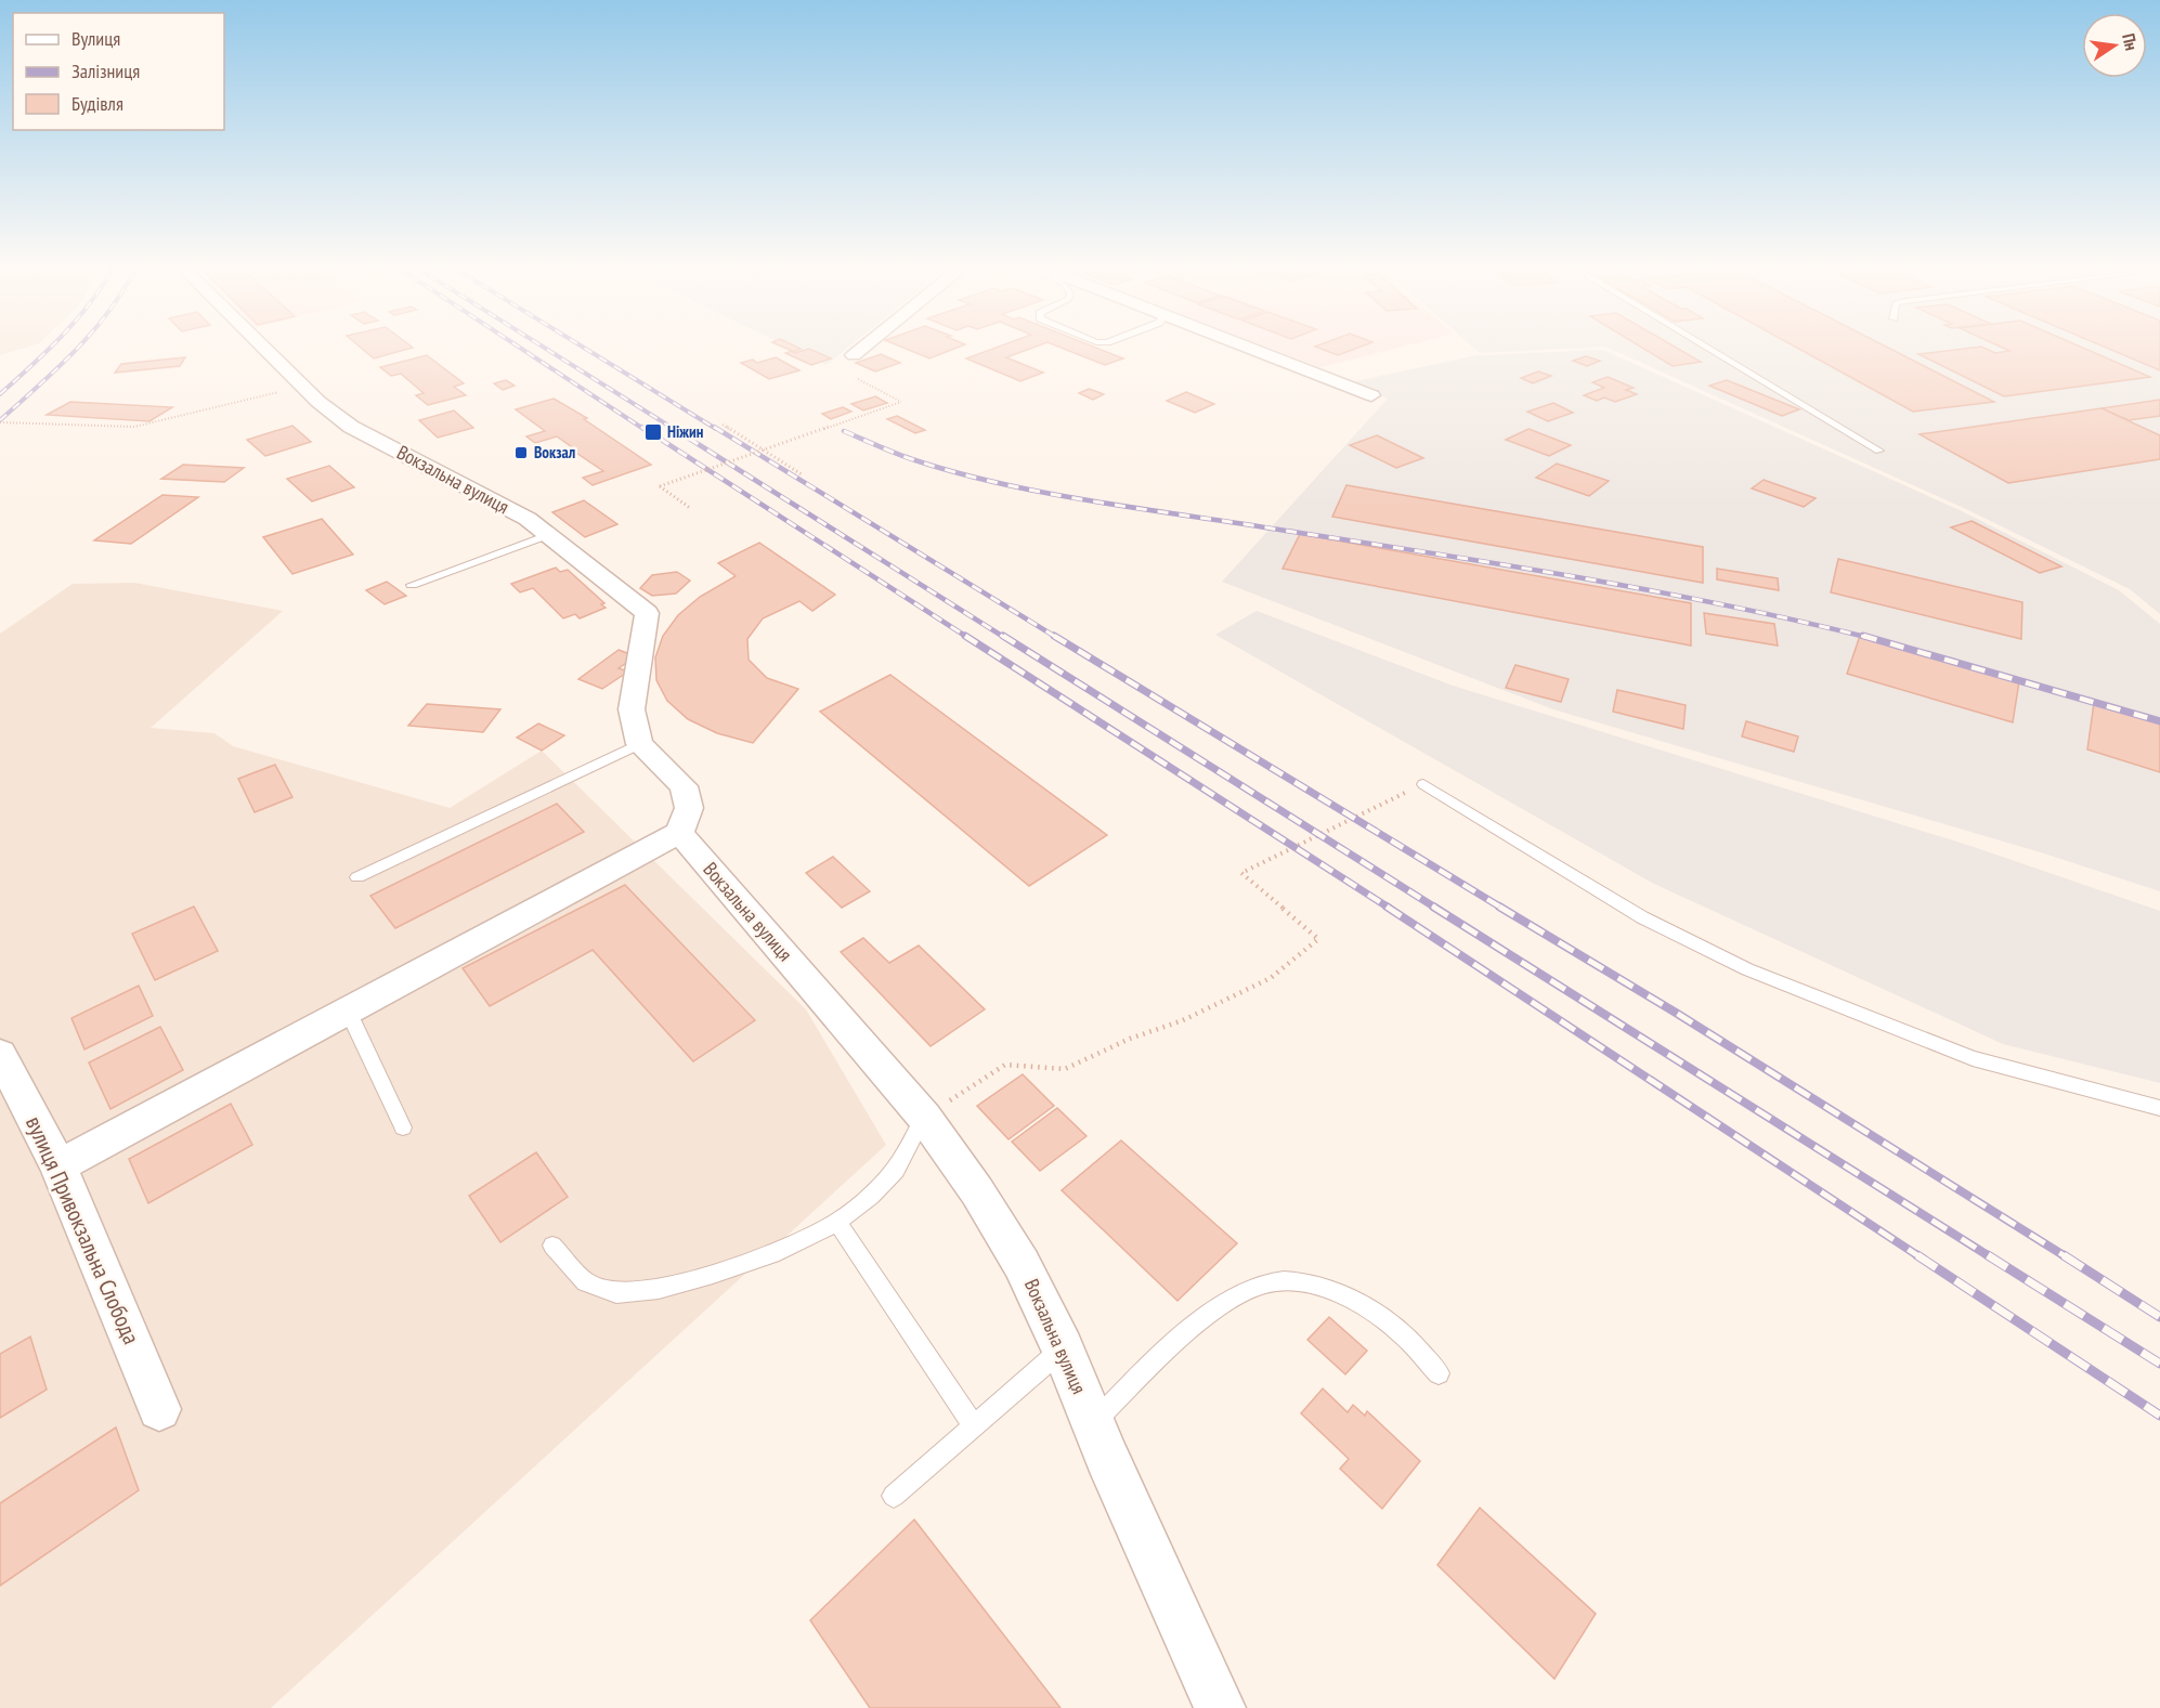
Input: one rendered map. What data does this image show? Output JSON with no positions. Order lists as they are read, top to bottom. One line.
{"streets":{"street":["Вокзальна вулиця","вулиця Привокзальна Слобода"]},"places":{"transit":["Ніжин","Вокзал"]},"legend":["Вулиця","Залізниця","Будівля"],"north":"right"}
